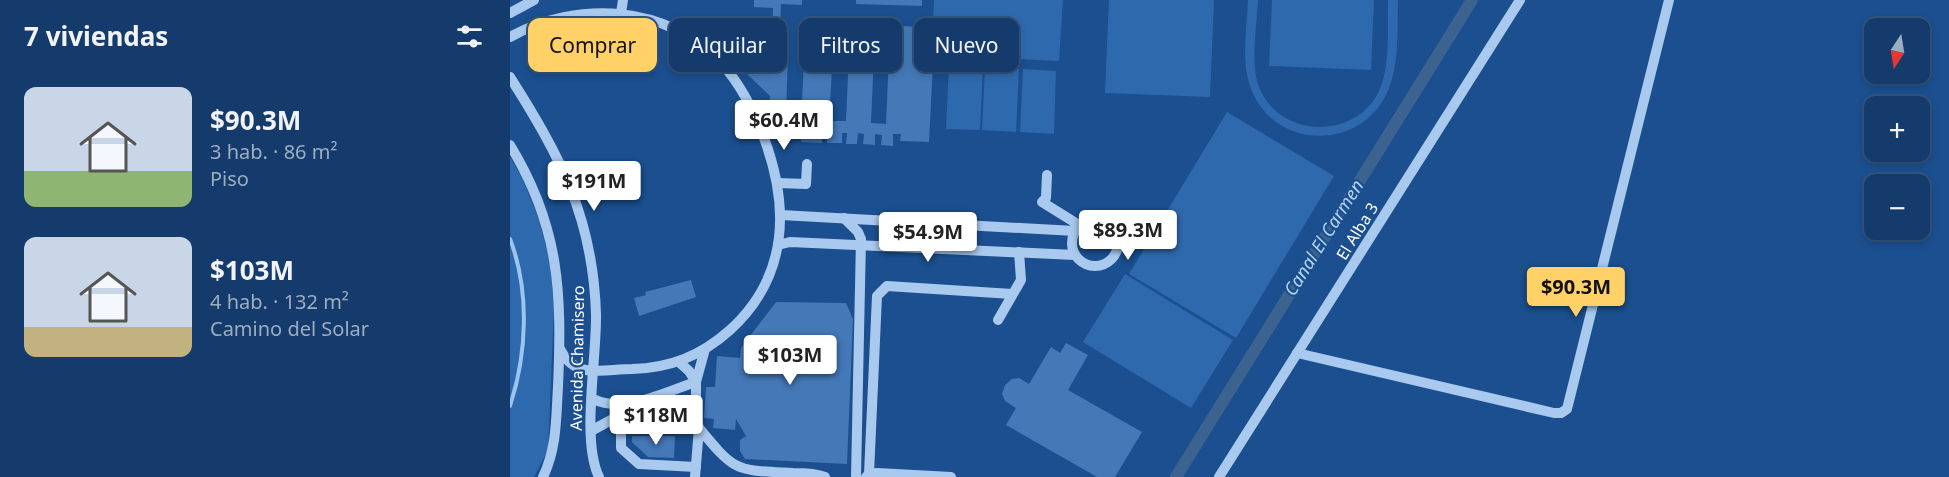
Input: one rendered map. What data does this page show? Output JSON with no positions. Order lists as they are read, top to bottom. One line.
{"streets":{"street":["El Alba 3","Avenida Chamisero"]},"water":["Canal El Carmen"],"north":"bottom","page":{"heading":"7 viviendas","map_buttons":["+","−"],"chip":["Comprar","Alquilar","Filtros","Nuevo"],"list":[{"name":"$90.3M","note":"3 hab. · 86 m² · Piso"},{"name":"$103M","note":"4 hab. · 132 m² · Camino del Solar"}],"price":["$60.4M","$191M","$89.3M","$54.9M","$90.3M","$103M","$118M"]}}
